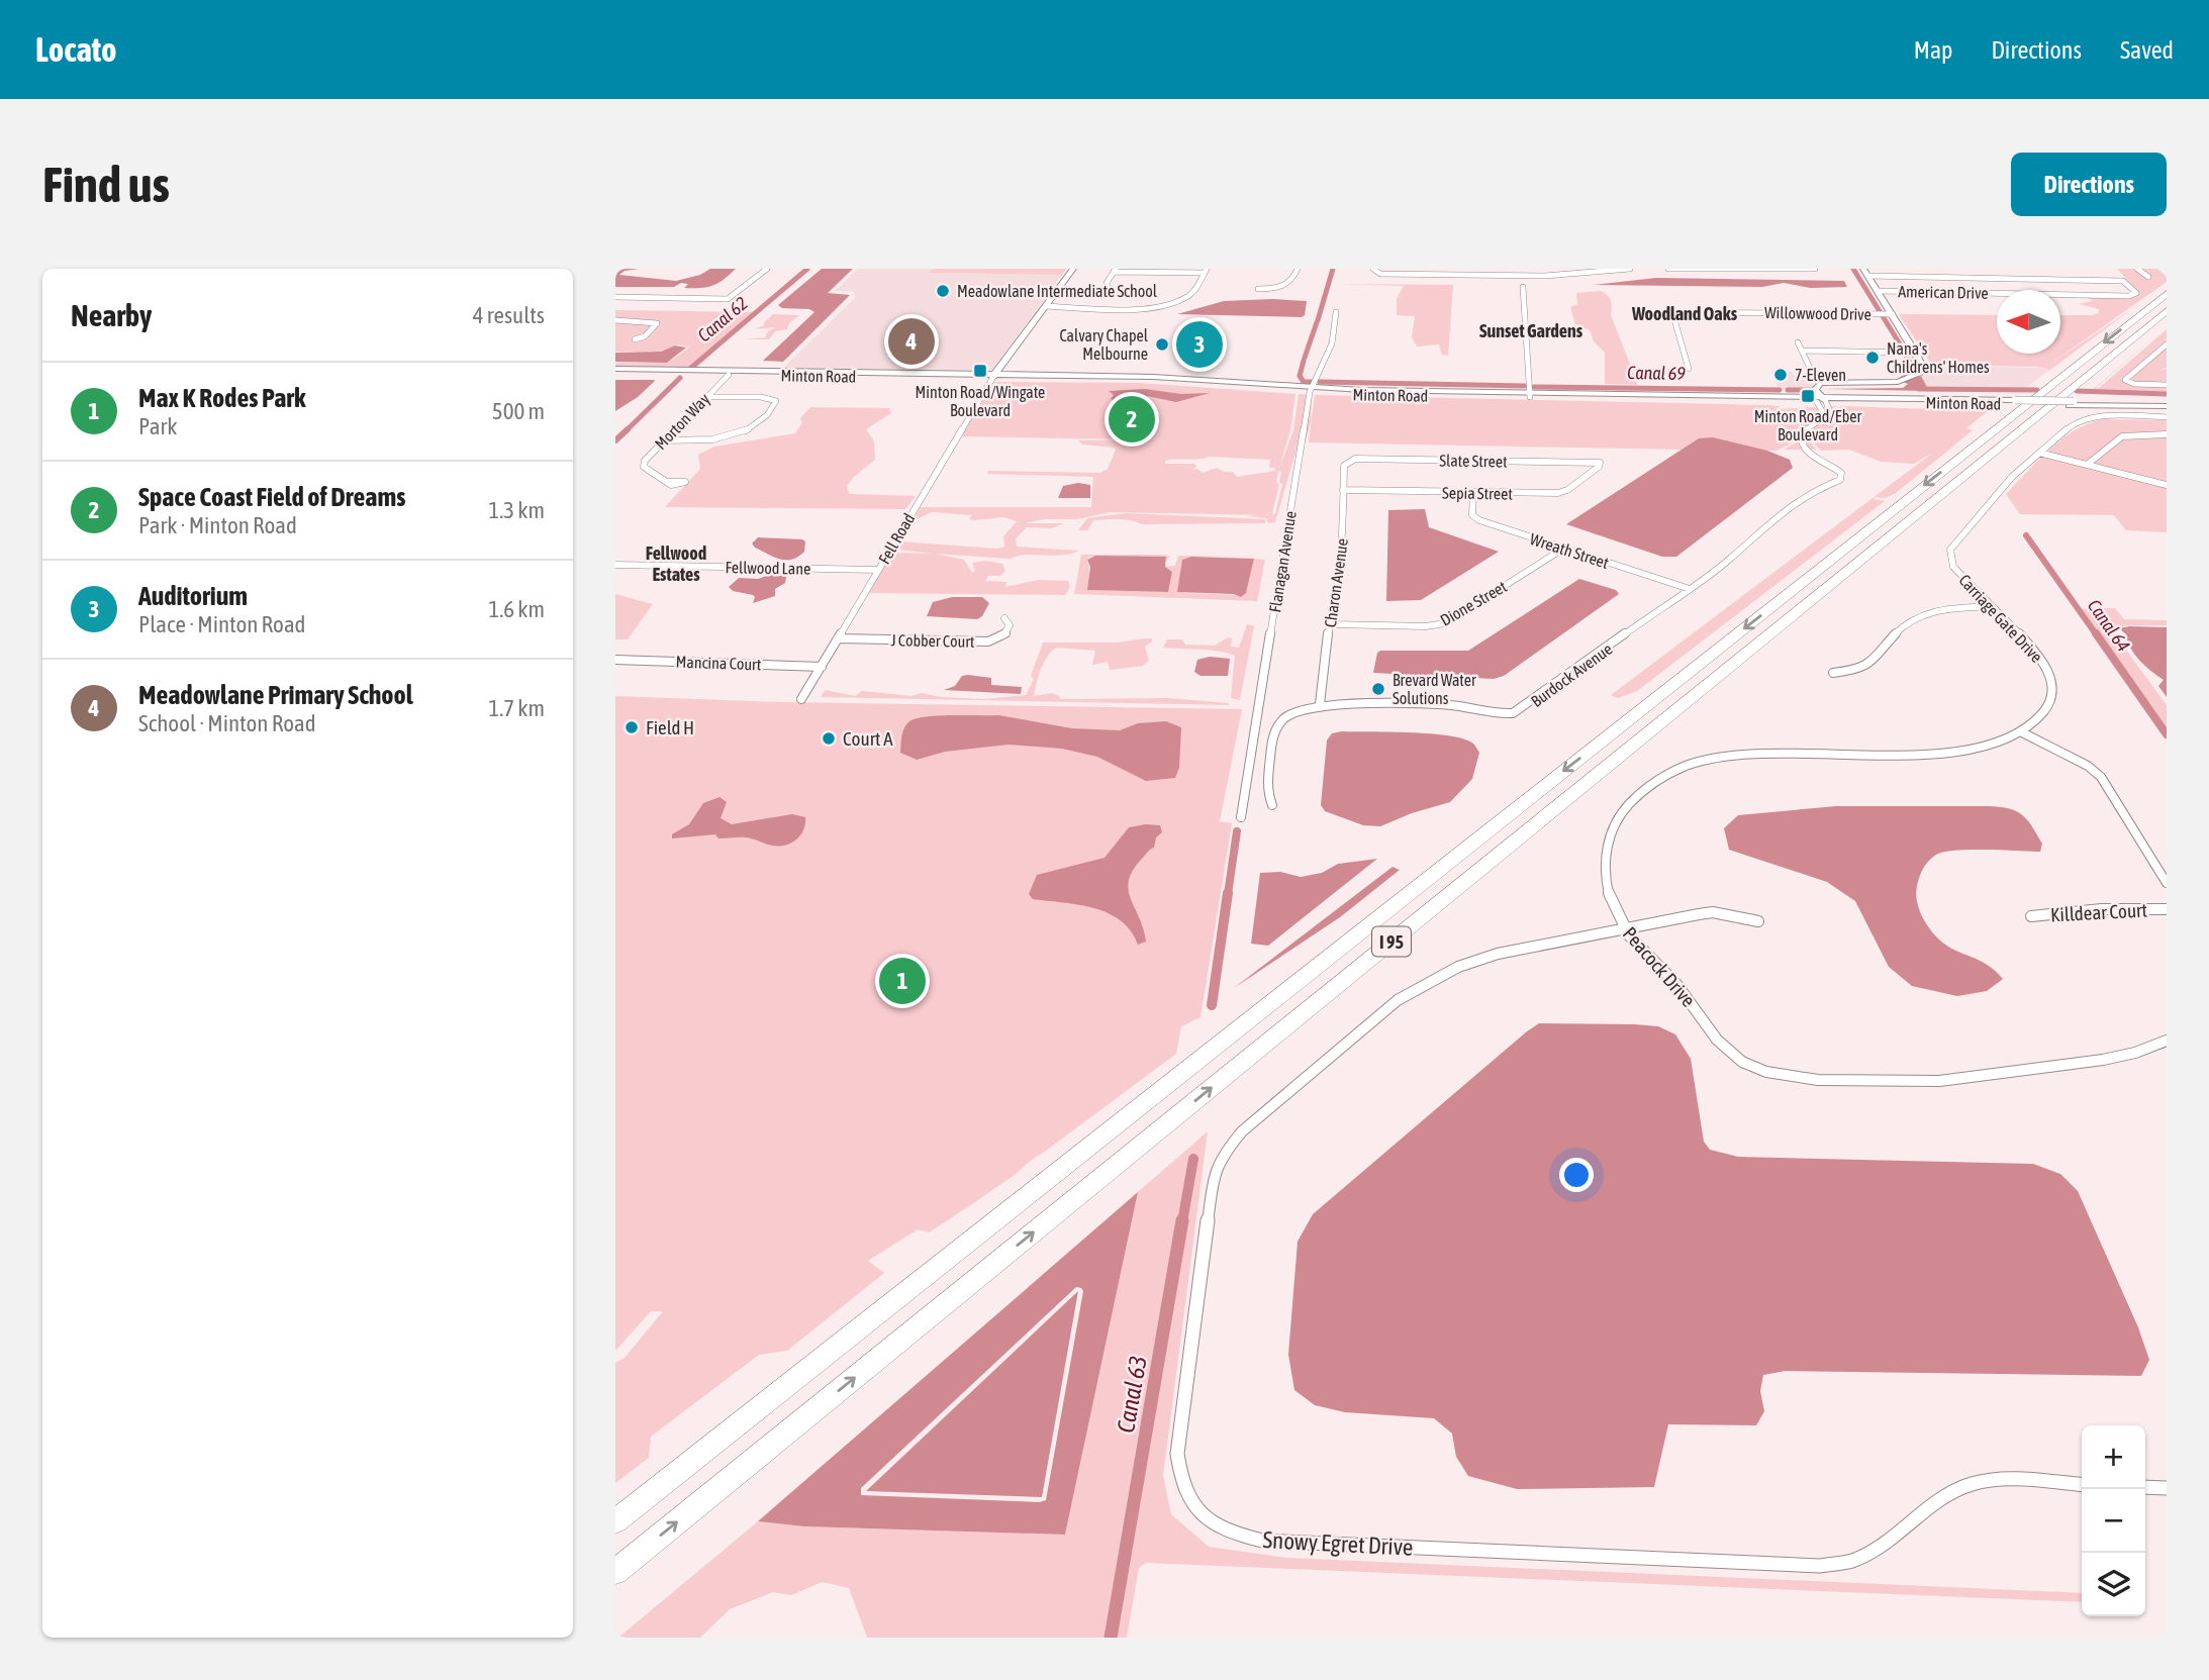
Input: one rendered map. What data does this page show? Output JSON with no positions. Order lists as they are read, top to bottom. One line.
{"streets":{"highway":["I 95"],"main road":["Minton Road"],"street":["American Drive","Willowwood Drive","Morton Way","Slate Street","Sepia Street","Fell Road","Wreath Street","Flanagan Avenue","Fellwood Lane","Charon Avenue","Dione Street","Carriage Gate Drive","J Cobber Court","Mancina Court","Burdock Avenue","Killdear Court","Peacock Drive","Snowy Egret Drive"]},"crossings":[["Minton Road","Morton Way"],["Minton Road","Fell Road"],["Minton Road","Flanagan Avenue"],["Slate Street","Sepia Street"],["Slate Street","Charon Avenue"],["Sepia Street","Wreath Street"],["Sepia Street","Charon Avenue"],["Fell Road","Fellwood Lane"],["Fell Road","J Cobber Court"],["Fell Road","Mancina Court"],["Wreath Street","Dione Street"],["Wreath Street","Burdock Avenue"],["Charon Avenue","Dione Street"],["Charon Avenue","Burdock Avenue"],["Carriage Gate Drive","Peacock Drive"],["Peacock Drive","Snowy Egret Drive"]],"districts":["Woodland Oaks","Sunset Gardens","Fellwood Estates"],"water":["Canal 62","Canal 69","Canal 64","Canal 63"],"places":{"other":["Meadowlane Intermediate School","Calvary Chapel Melbourne","Nana's Childrens' Homes","7-Eleven","Brevard Water Solutions","Field H","Court A"],"transit":["Minton Road/Wingate Boulevard","Minton Road/Eber Boulevard"]},"north":"left","page":{"header":"Locato","nav":["Map","Directions","Saved"],"buttons":"Directions","title":"Find us","heading":["Nearby","4 results"],"pins":["4","3","2","1"],"list":[{"mark":"1","name":"Max K Rodes Park","note":"Park","value":"500 m"},{"mark":"2","name":"Space Coast Field of Dreams","note":"Park · Minton Road","value":"1.3 km"},{"mark":"3","name":"Auditorium","note":"Place · Minton Road","value":"1.6 km"},{"mark":"4","name":"Meadowlane Primary School","note":"School · Minton Road","value":"1.7 km"}],"map_buttons":["+","−"]}}
